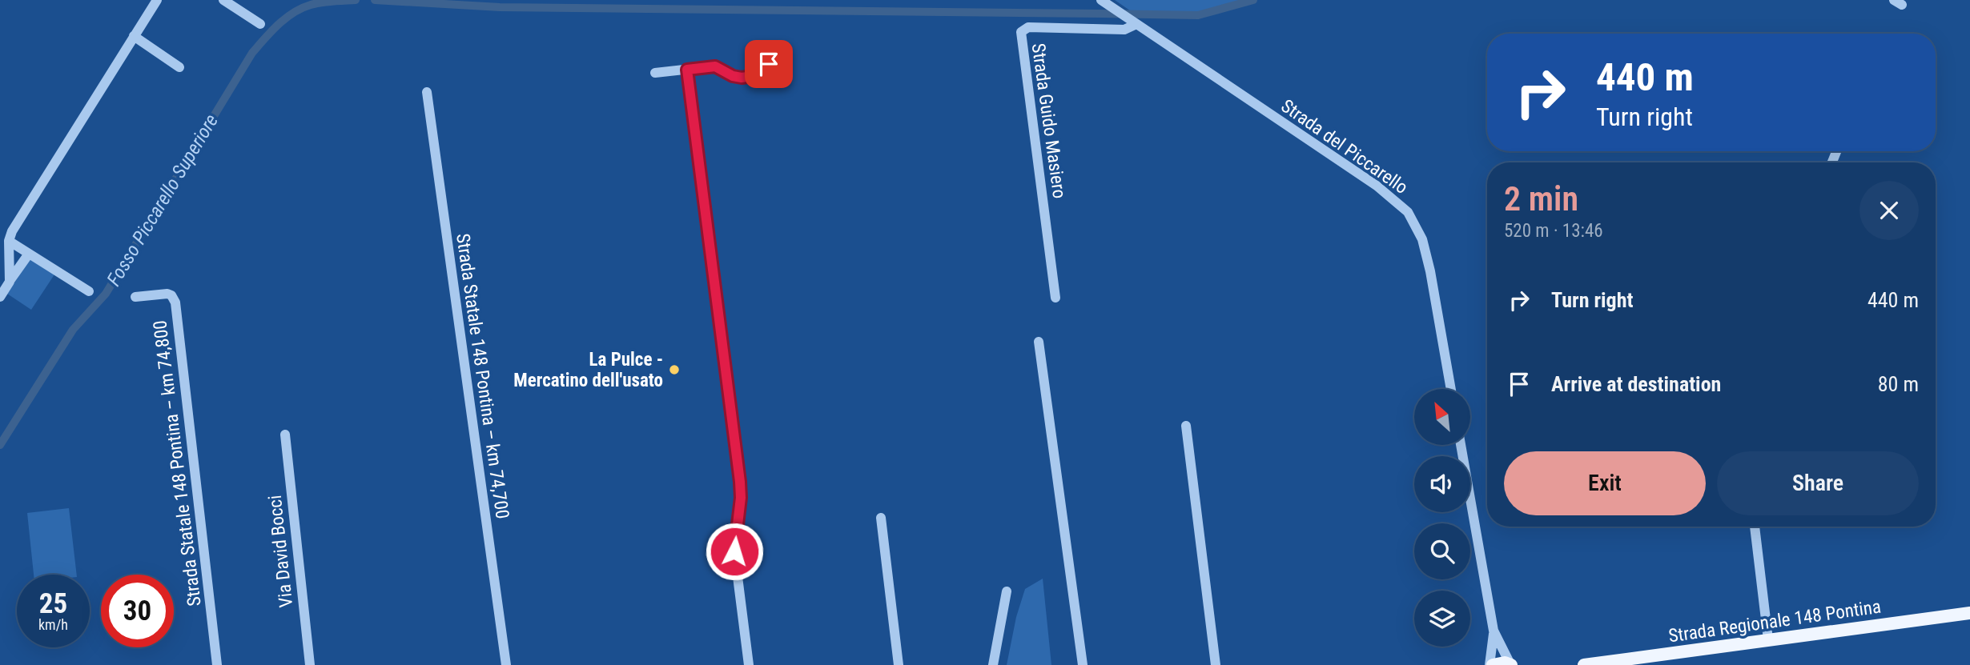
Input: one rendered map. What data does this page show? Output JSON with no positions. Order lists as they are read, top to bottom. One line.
{"streets":{"main road":["Strada Regionale 148 Pontina"],"street":["Strada Guido Masiero","Strada del Piccarello","Strada Statale 148 Pontina – km 74,700","Strada Statale 148 Pontina – km 74,800","Via David Bocci"]},"crossings":[["Strada Guido Masiero","Strada del Piccarello"]],"water":["Fosso Piccarello Superiore"],"places":["La Pulce - Mercatino dell'usato"],"north":"top left","page":{"turn":["440 m","Turn right"],"heading":["2 min","520 m · 13:46"],"list":[{"name":"Turn right","value":"440 m"},{"name":"Arrive at destination","value":"80 m"}],"buttons":["Exit","Share"],"speed":"25 km/h","limit":"30"}}
